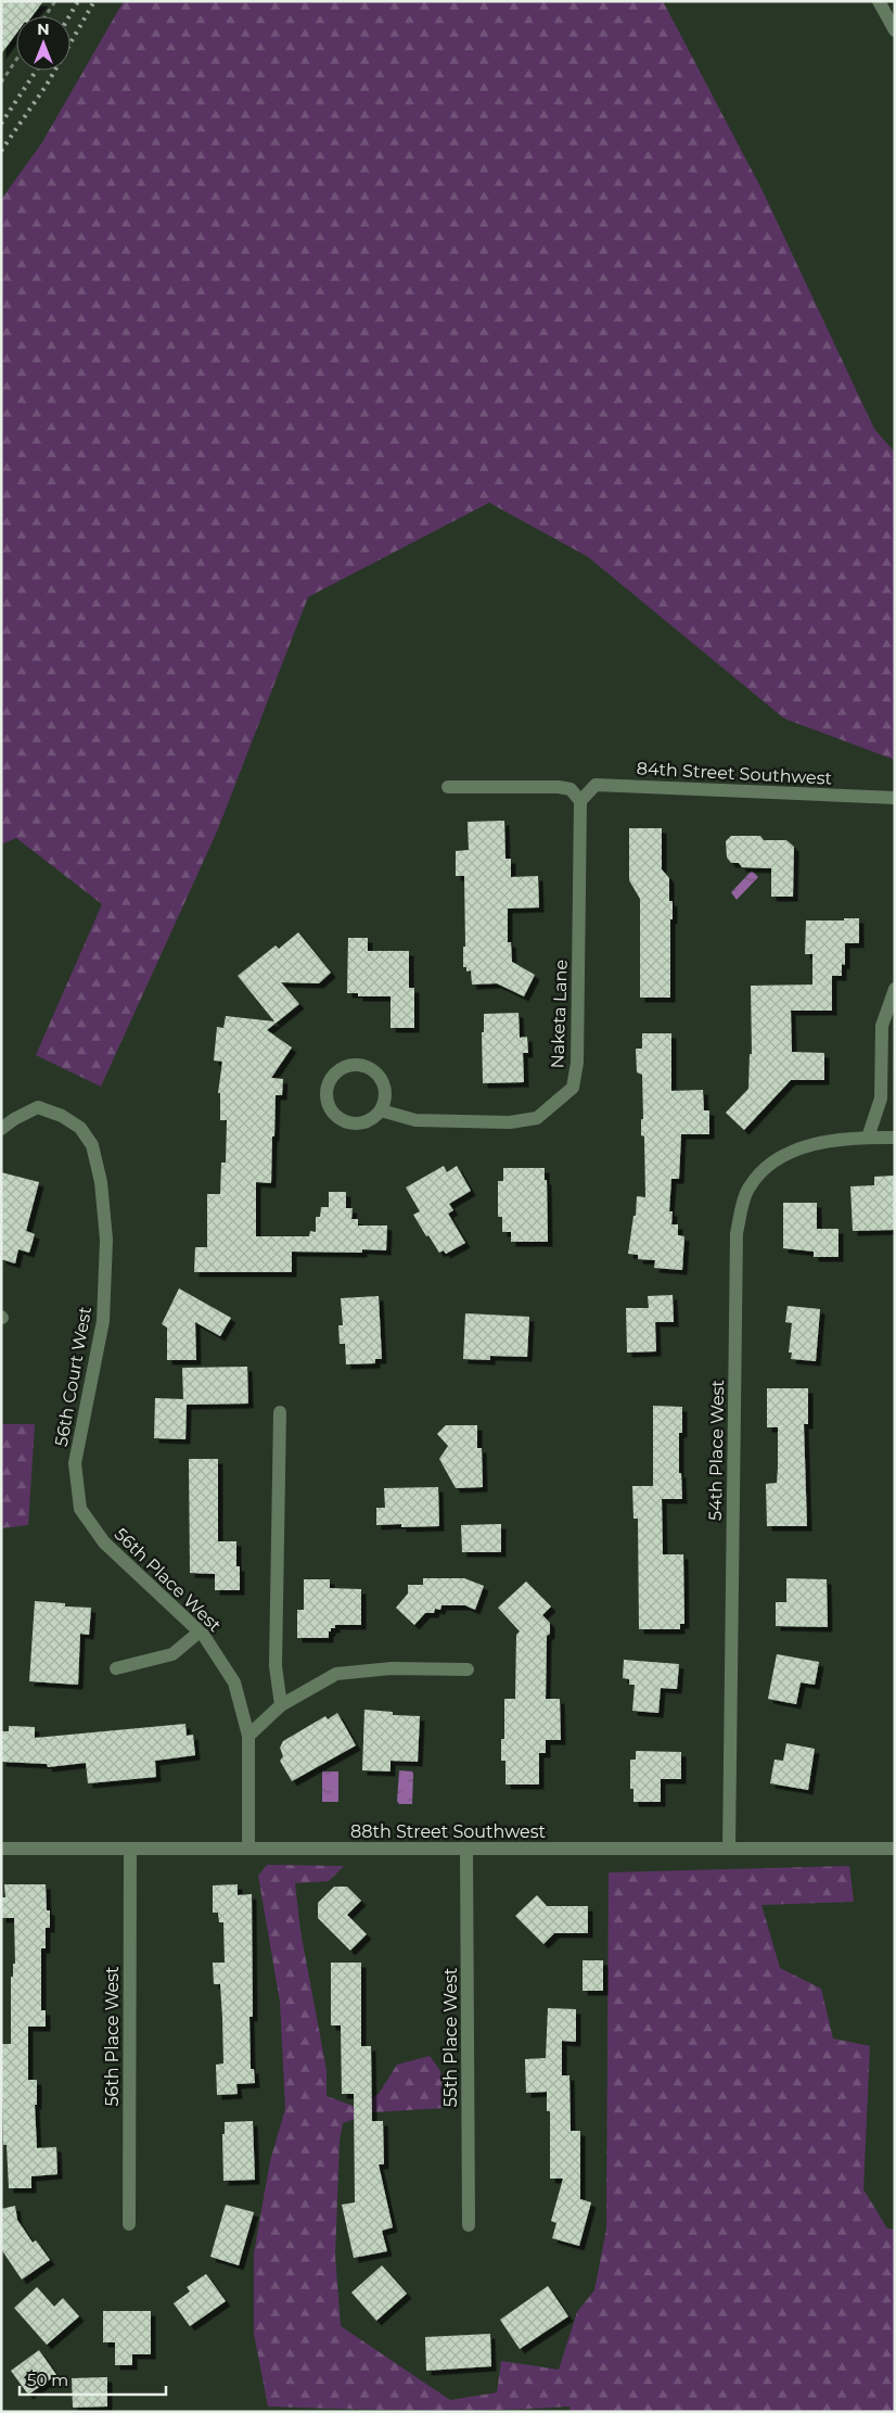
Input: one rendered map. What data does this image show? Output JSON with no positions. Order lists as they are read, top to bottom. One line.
{"streets":{"street":["84th Street Southwest","Naketa Lane","56th Court West","54th Place West","56th Place West","88th Street Southwest","55th Place West"]},"crossings":[["84th Street Southwest","Naketa Lane"],["56th Court West","56th Place West"],["54th Place West","88th Street Southwest"],["56th Place West","88th Street Southwest"],["88th Street Southwest","55th Place West"]],"scale_bar":"50 m","north":"top"}
